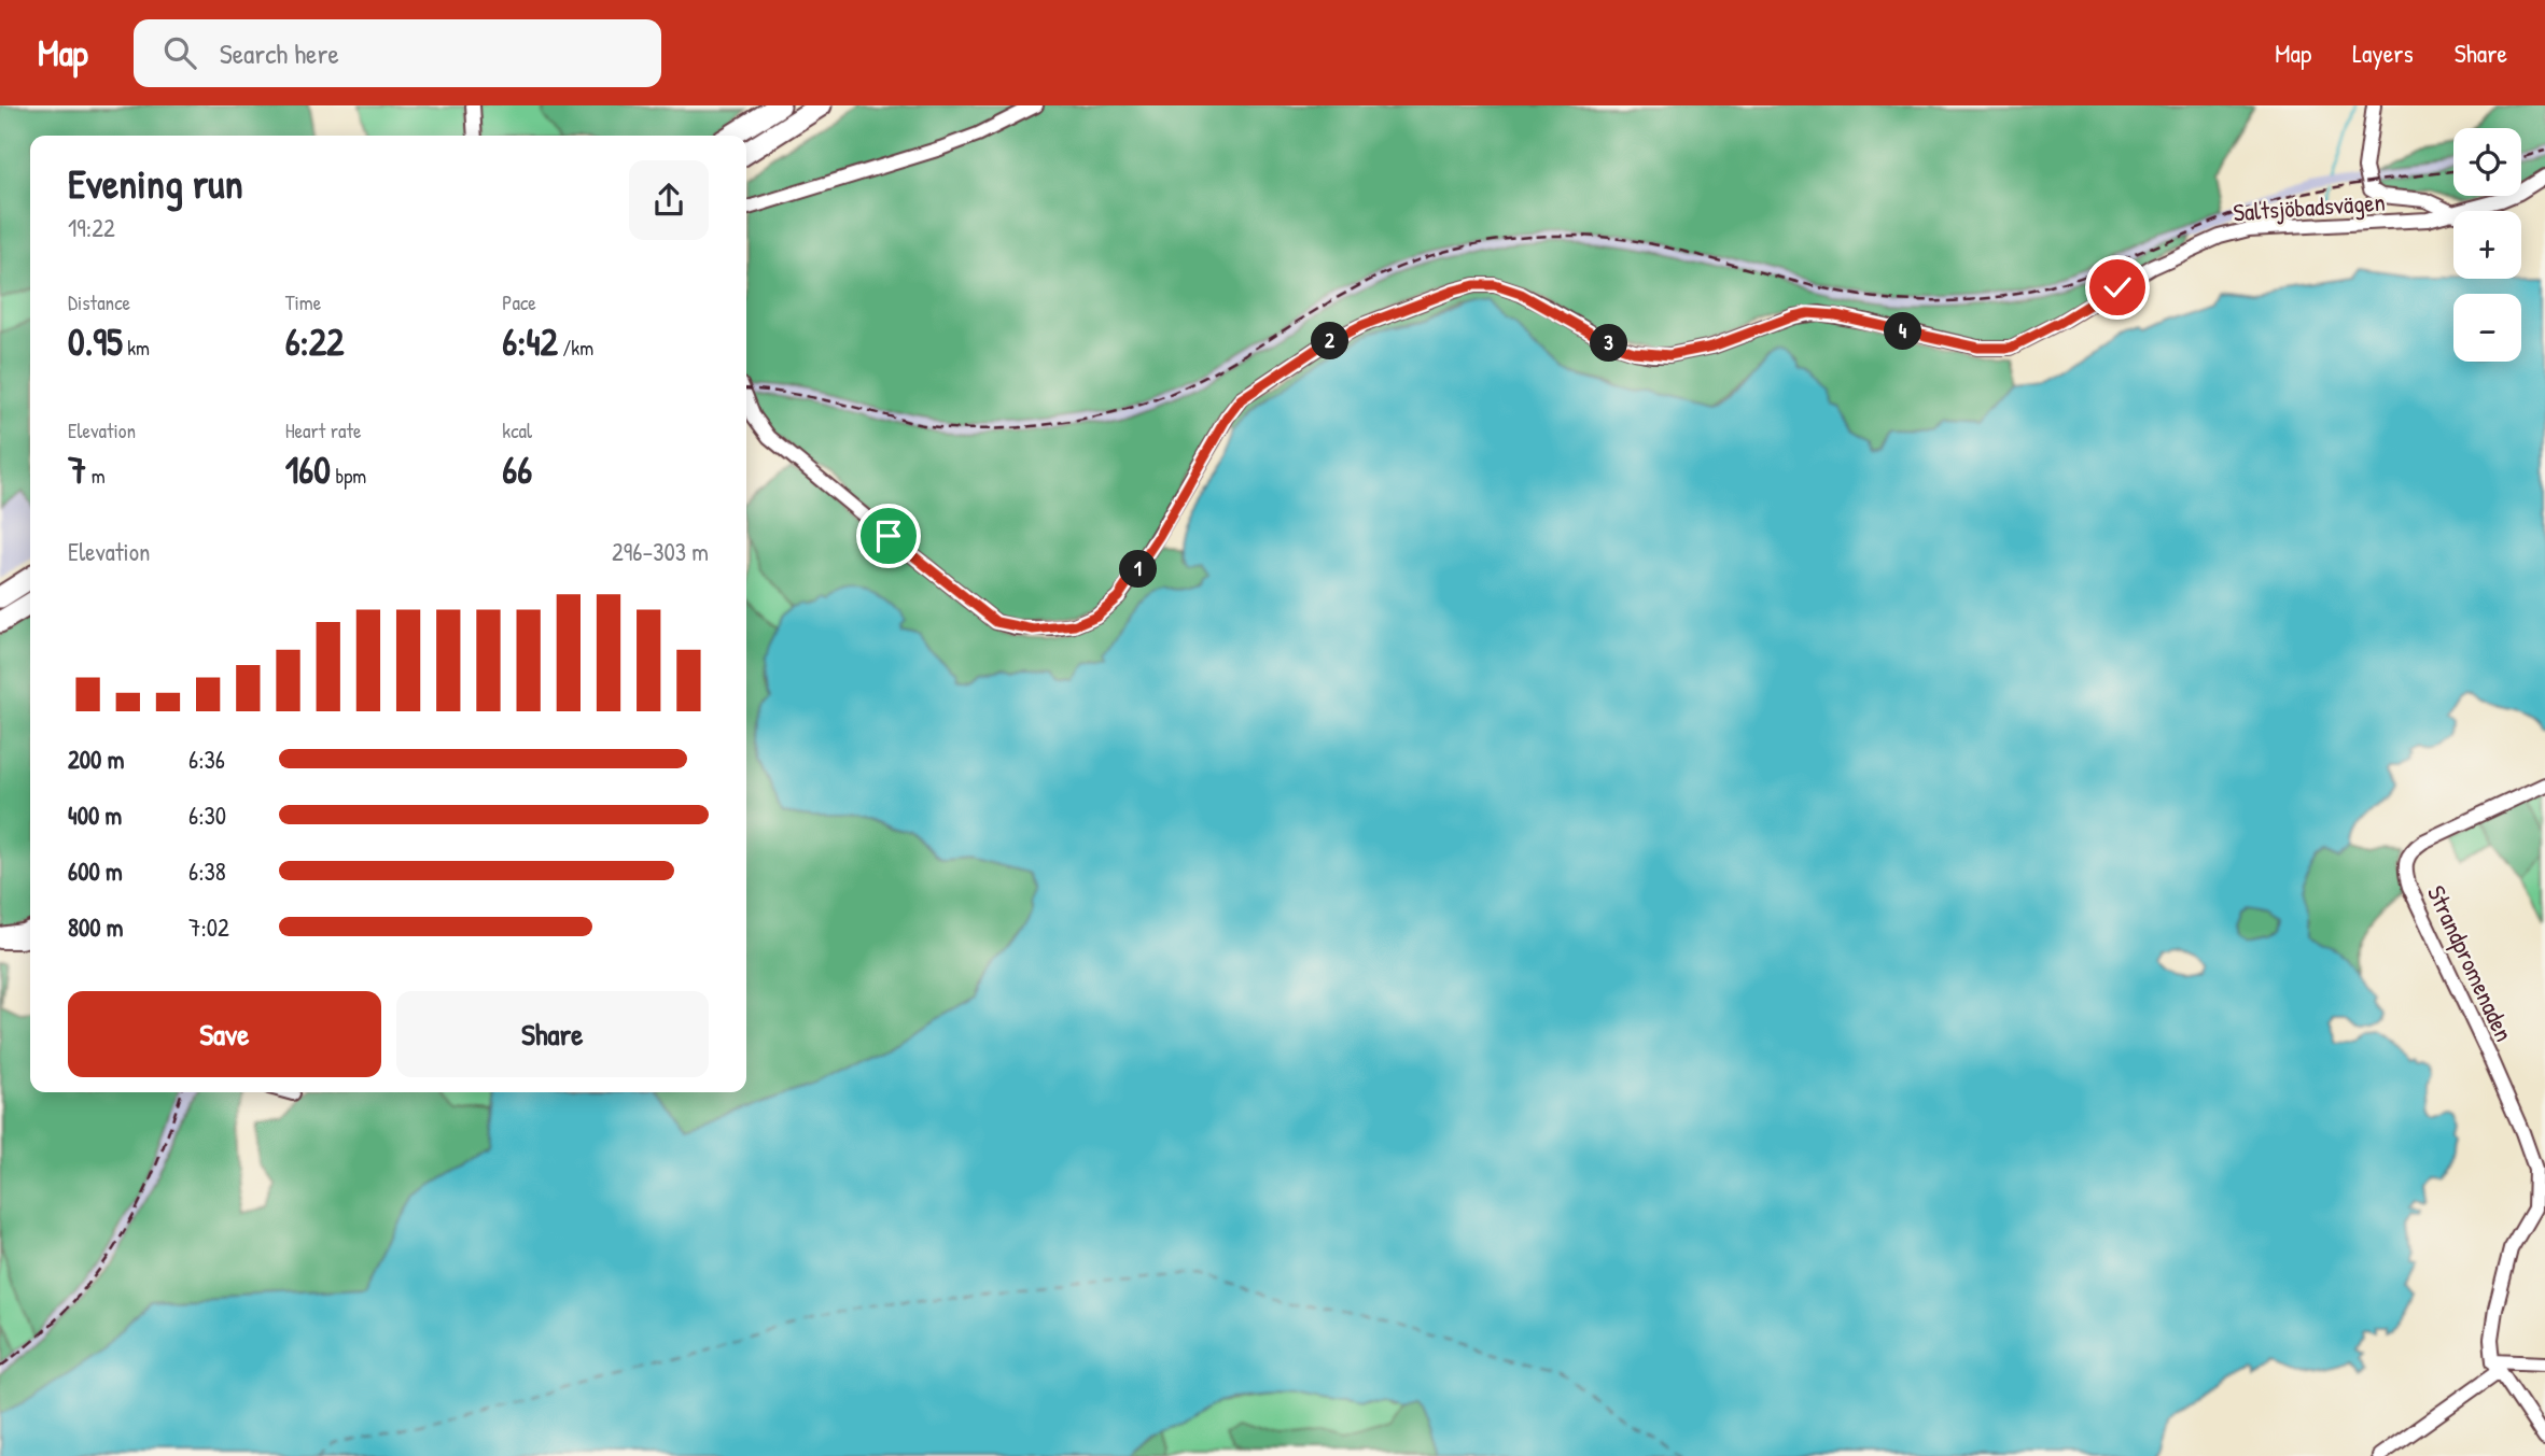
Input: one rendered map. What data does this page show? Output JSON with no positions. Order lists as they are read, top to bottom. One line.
{"streets":{"street":["Saltsjöbadsvägen","Strandpromenaden"]},"page":{"header":"Map","search":"Search here","nav":["Map","Layers","Share"],"map_buttons":["+","−"],"heading":["Evening run","19:22"],"stats":[["Distance","0.95 km"],["Time","6:22"],["Pace","6:42 /km"],["Elevation","7 m"],["Heart rate","160 bpm"],["kcal","66"]],"pins":["4","2","3","1"],"chart":["Elevation","296–303 m"],"list":[{"name":"200 m","note":"6:36"},{"name":"400 m","note":"6:30"},{"name":"600 m","note":"6:38"},{"name":"800 m","note":"7:02"}],"buttons":["Save","Share"]}}
